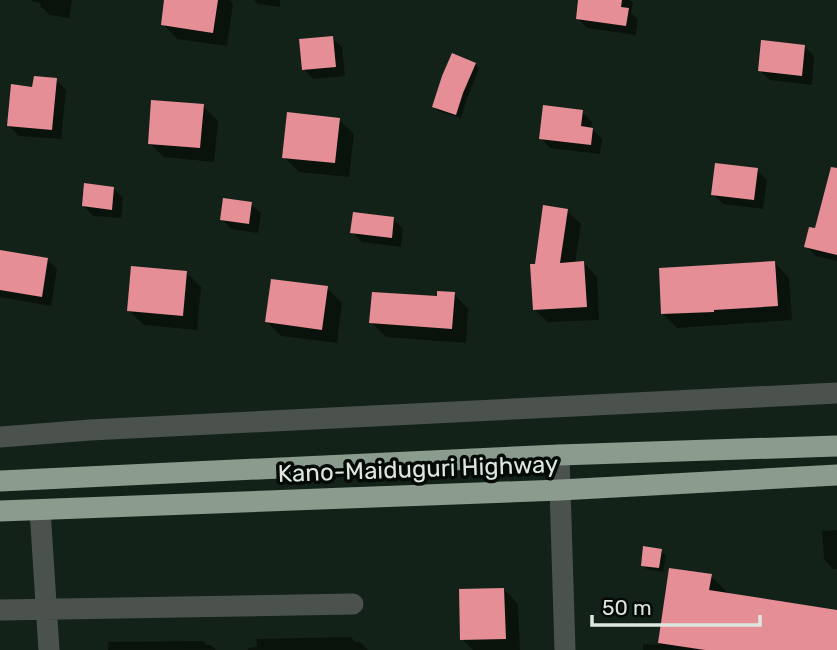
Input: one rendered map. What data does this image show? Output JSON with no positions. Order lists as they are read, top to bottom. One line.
{"streets":{"highway":["Kano-Maiduguri Highway"]},"scale_bar":"50 m"}
